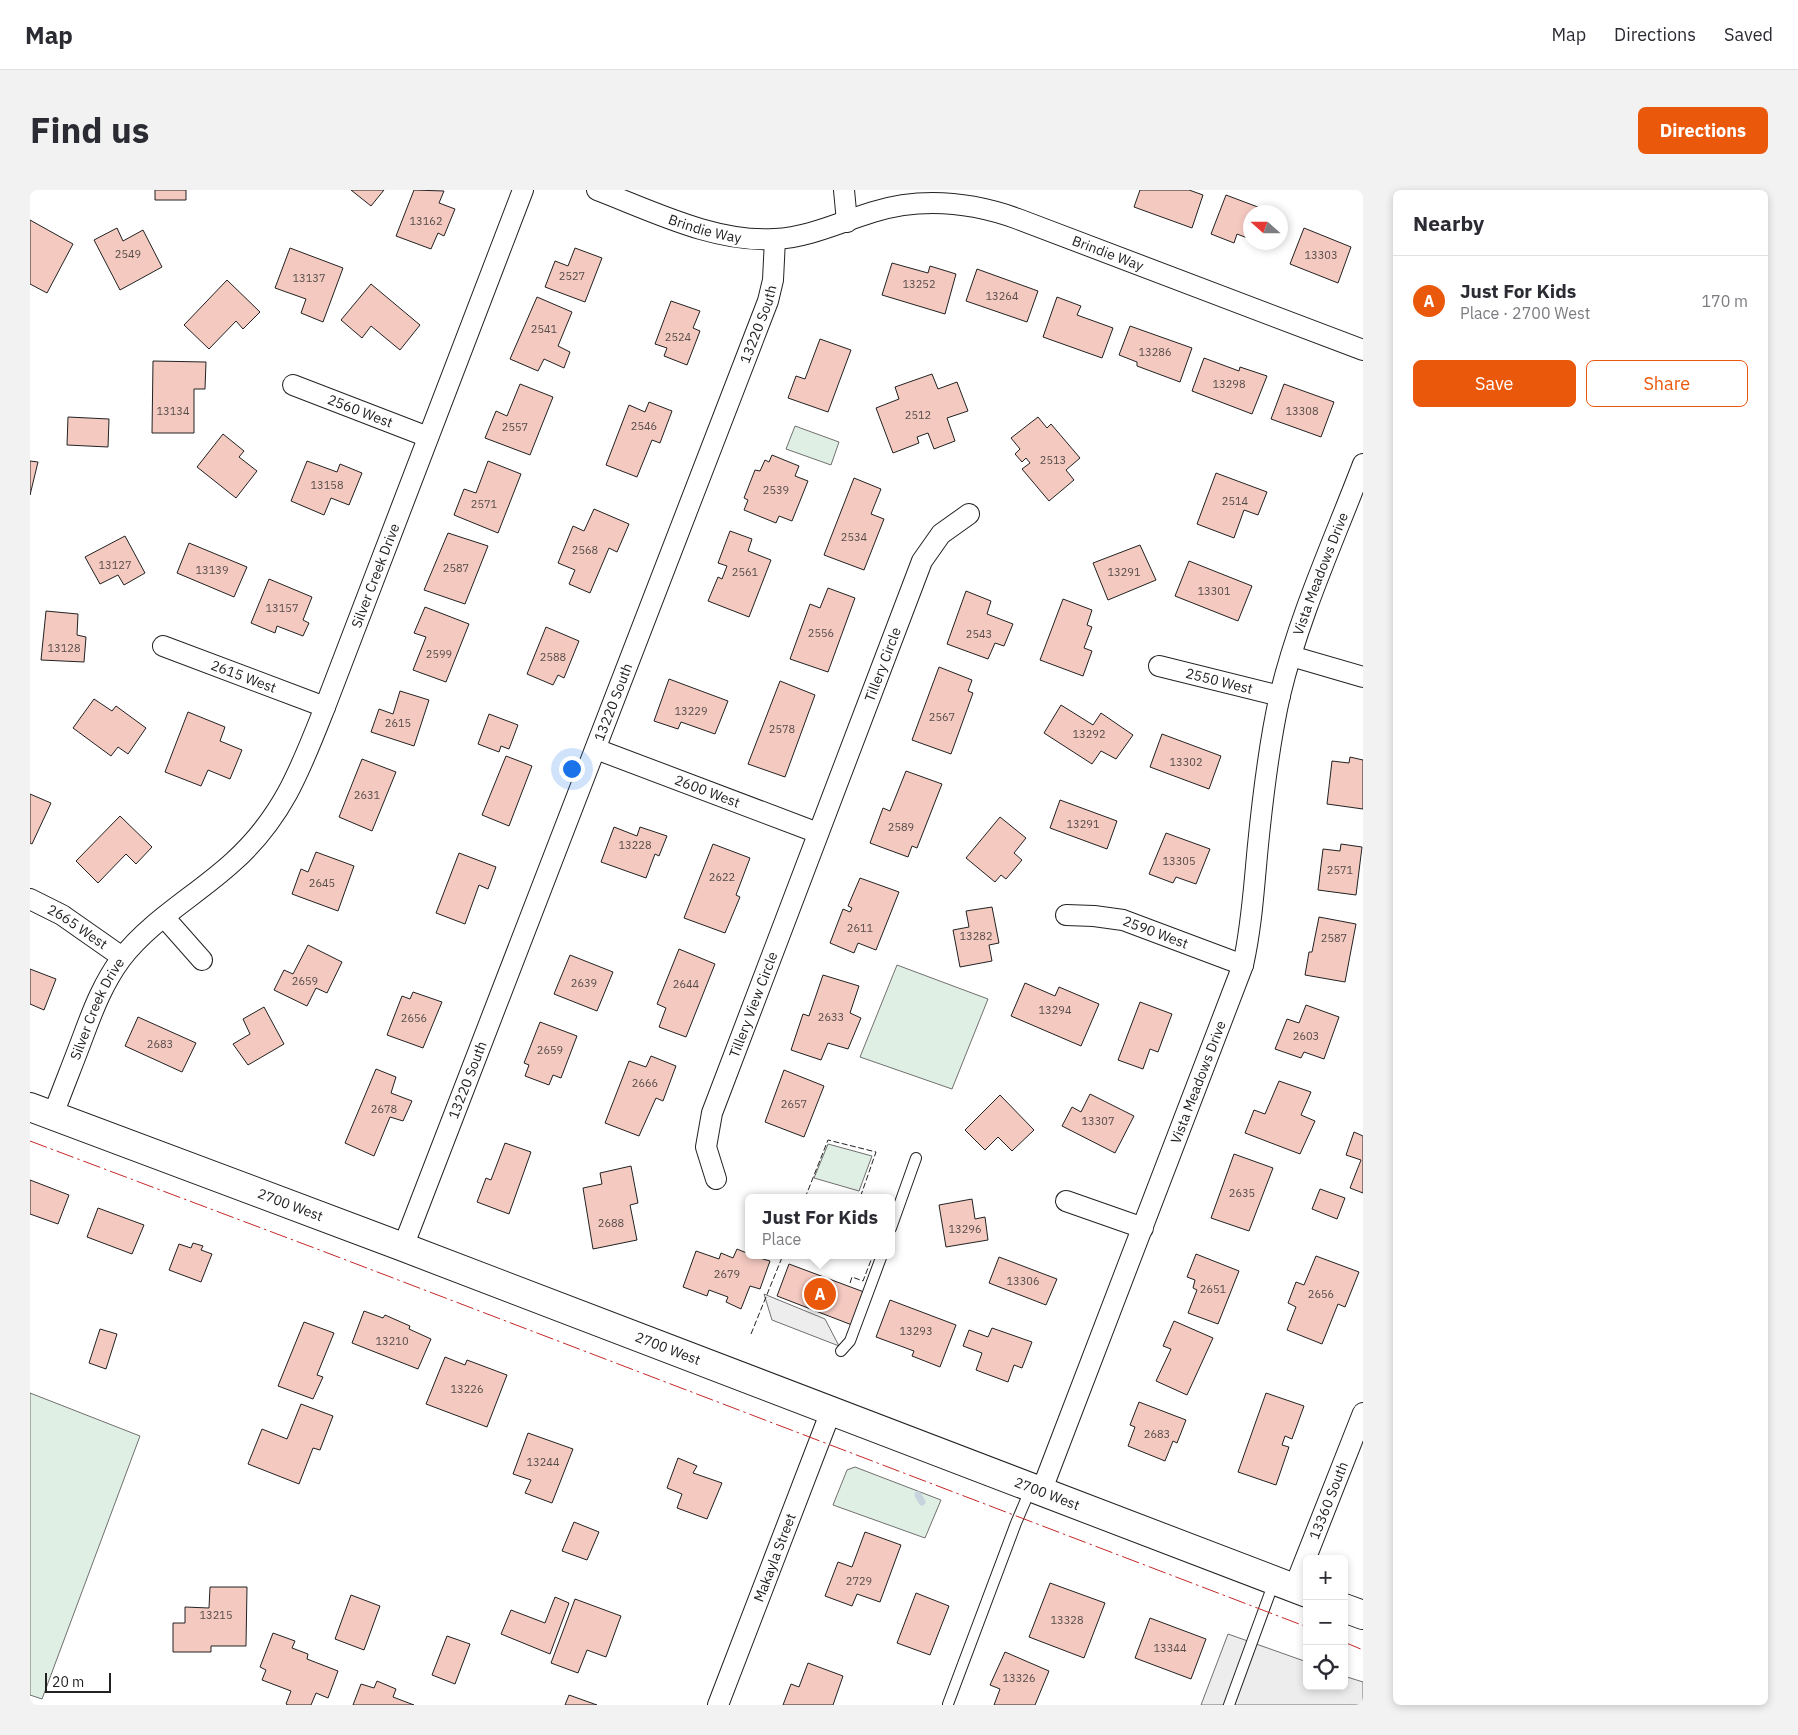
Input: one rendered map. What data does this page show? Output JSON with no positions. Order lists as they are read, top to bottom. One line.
{"streets":{"main road":["2700 West"],"street":["Brindie Way","13220 South","2560 West","Vista Meadows Drive","Silver Creek Drive","Tillery Circle","2615 West","2550 West","2600 West","2665 West","2590 West","Tillery View Circle","13360 South","Makayla Street"]},"crossings":[["Brindie Way","13220 South"],["13220 South","2600 West"],["13220 South","2700 West"],["2560 West","Silver Creek Drive"],["Vista Meadows Drive","2550 West"],["Vista Meadows Drive","2590 West"],["Vista Meadows Drive","2700 West"],["Silver Creek Drive","2615 West"],["Silver Creek Drive","2665 West"],["Silver Creek Drive","2700 West"],["Tillery Circle","2600 West"],["Tillery Circle","Tillery View Circle"],["2600 West","Tillery View Circle"],["2700 West","13360 South"],["2700 West","Makayla Street"]],"house_numbers":["13162","2549","13303","2527","13137","13252","13264","2541","2524","13286","13298","13134","13308","2512","2546","2557","2513","13158","2539","2514","2571","2534","2568","13127","2587","13139","2561","13291","13301","13157","2556","2543","13128","2599","2588","13229","2567","2615","2578","13292","13302","2631","13291","2589","13228","13305","2571","2622","2645","2611","13282","2587","2659","2639","2644","13294","2633","2656","2603","2683","2659","2666","2657","2678","13307","2635","2688","13296","2679","13306","2651","2656","13293","13210","13226","2683","13244","2729","13215","13328","13344","13326"],"scale_bar":"20 m","north":"left","page":{"header":"Map","nav":["Map","Directions","Saved"],"title":"Find us","buttons":["Directions",["Save","Share"]],"heading":"Nearby","list":[{"mark":"A","name":"Just For Kids","note":"Place · 2700 West","value":"170 m"}],"popup":["Just For Kids","Place"],"pins":"A","map_buttons":["+","−"],"scale":"20 m"}}
